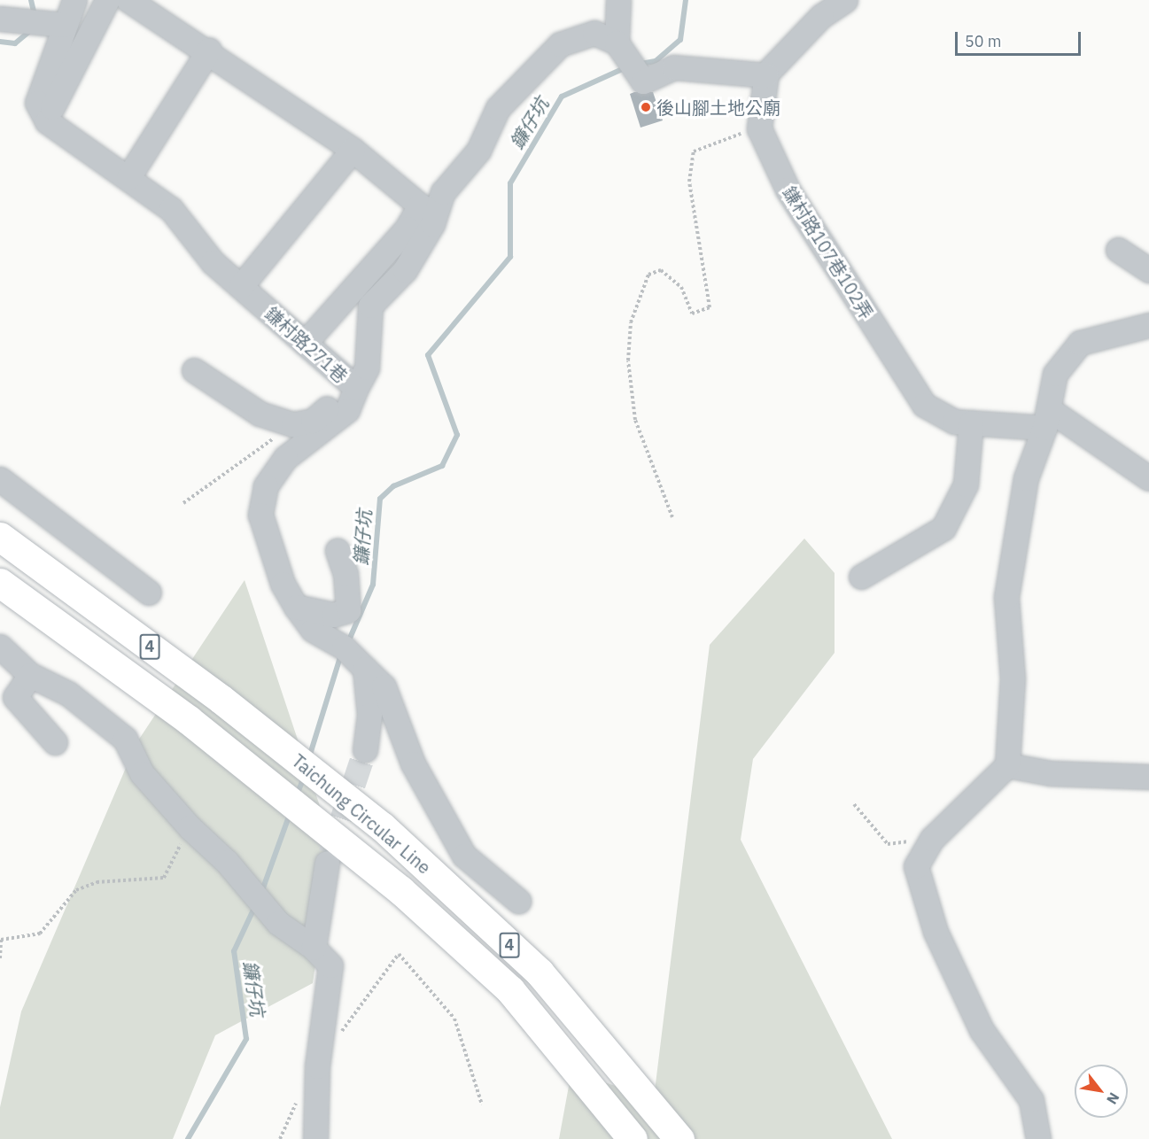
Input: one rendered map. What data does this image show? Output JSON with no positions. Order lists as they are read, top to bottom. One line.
{"streets":{"highway":["4","Taichung Circular Line"],"lane":["鎌村路107巷102弄","鎌村路271巷"]},"water":["鐮仔坑"],"places":["後山腳土地公廟"],"scale_bar":"50 m","north":"bottom right"}
